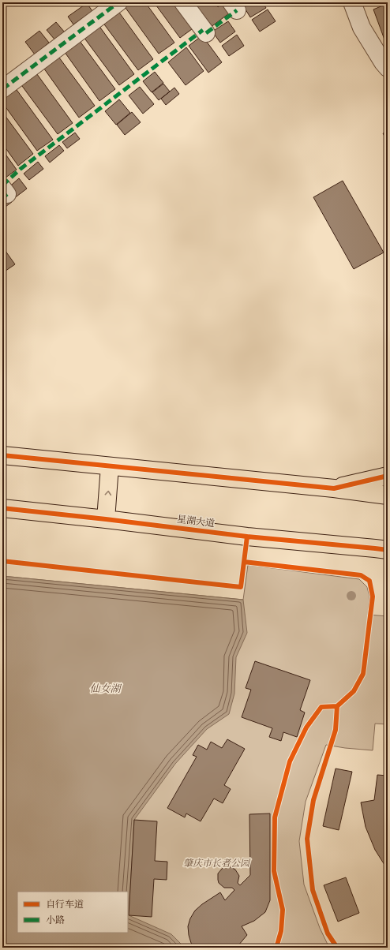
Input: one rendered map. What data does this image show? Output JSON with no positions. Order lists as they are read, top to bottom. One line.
{"streets":{"main road":["星湖大道"]},"water":["仙女湖"],"parks":["肇庆市长者公园"],"legend":["自行车道","小路"]}
